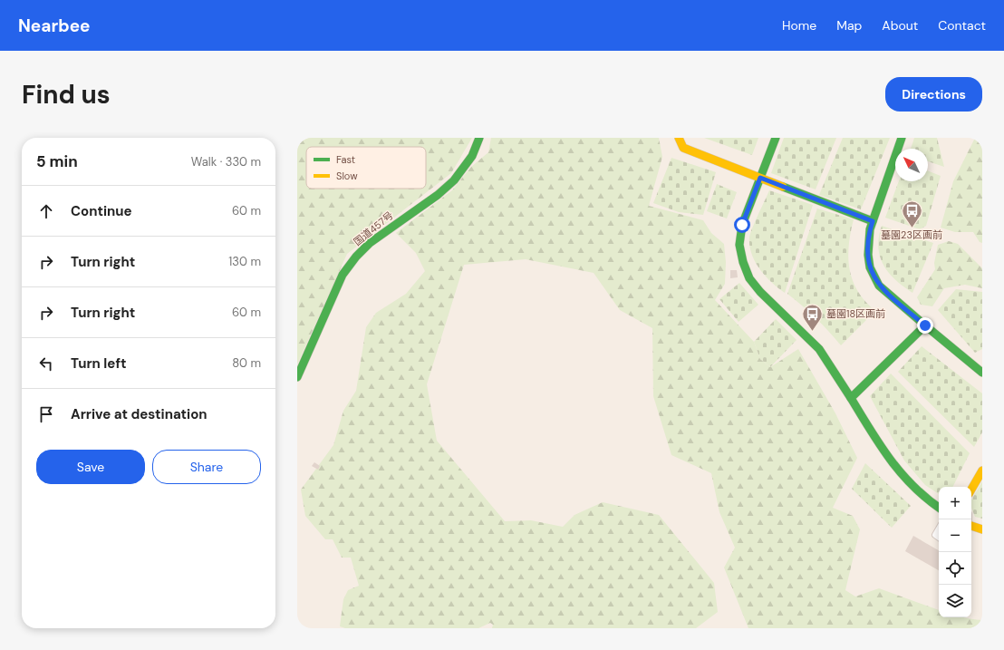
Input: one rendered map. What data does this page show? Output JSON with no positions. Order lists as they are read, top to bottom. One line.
{"streets":{"main road":["国道457号"]},"places":{"bus stop":["墓園23区画前","墓園18区画前"]},"legend":["Fast","Slow"],"north":"top left","page":{"header":"Nearbee","nav":["Home","Map","About","Contact"],"buttons":["Directions",["Save","Share"]],"title":"Find us","heading":["5 min","Walk · 330 m"],"list":[["Continue","60 m"],["Turn right","130 m"],["Turn right","60 m"],["Turn left","80 m"],"Arrive at destination"],"map_buttons":["+","−"]}}
